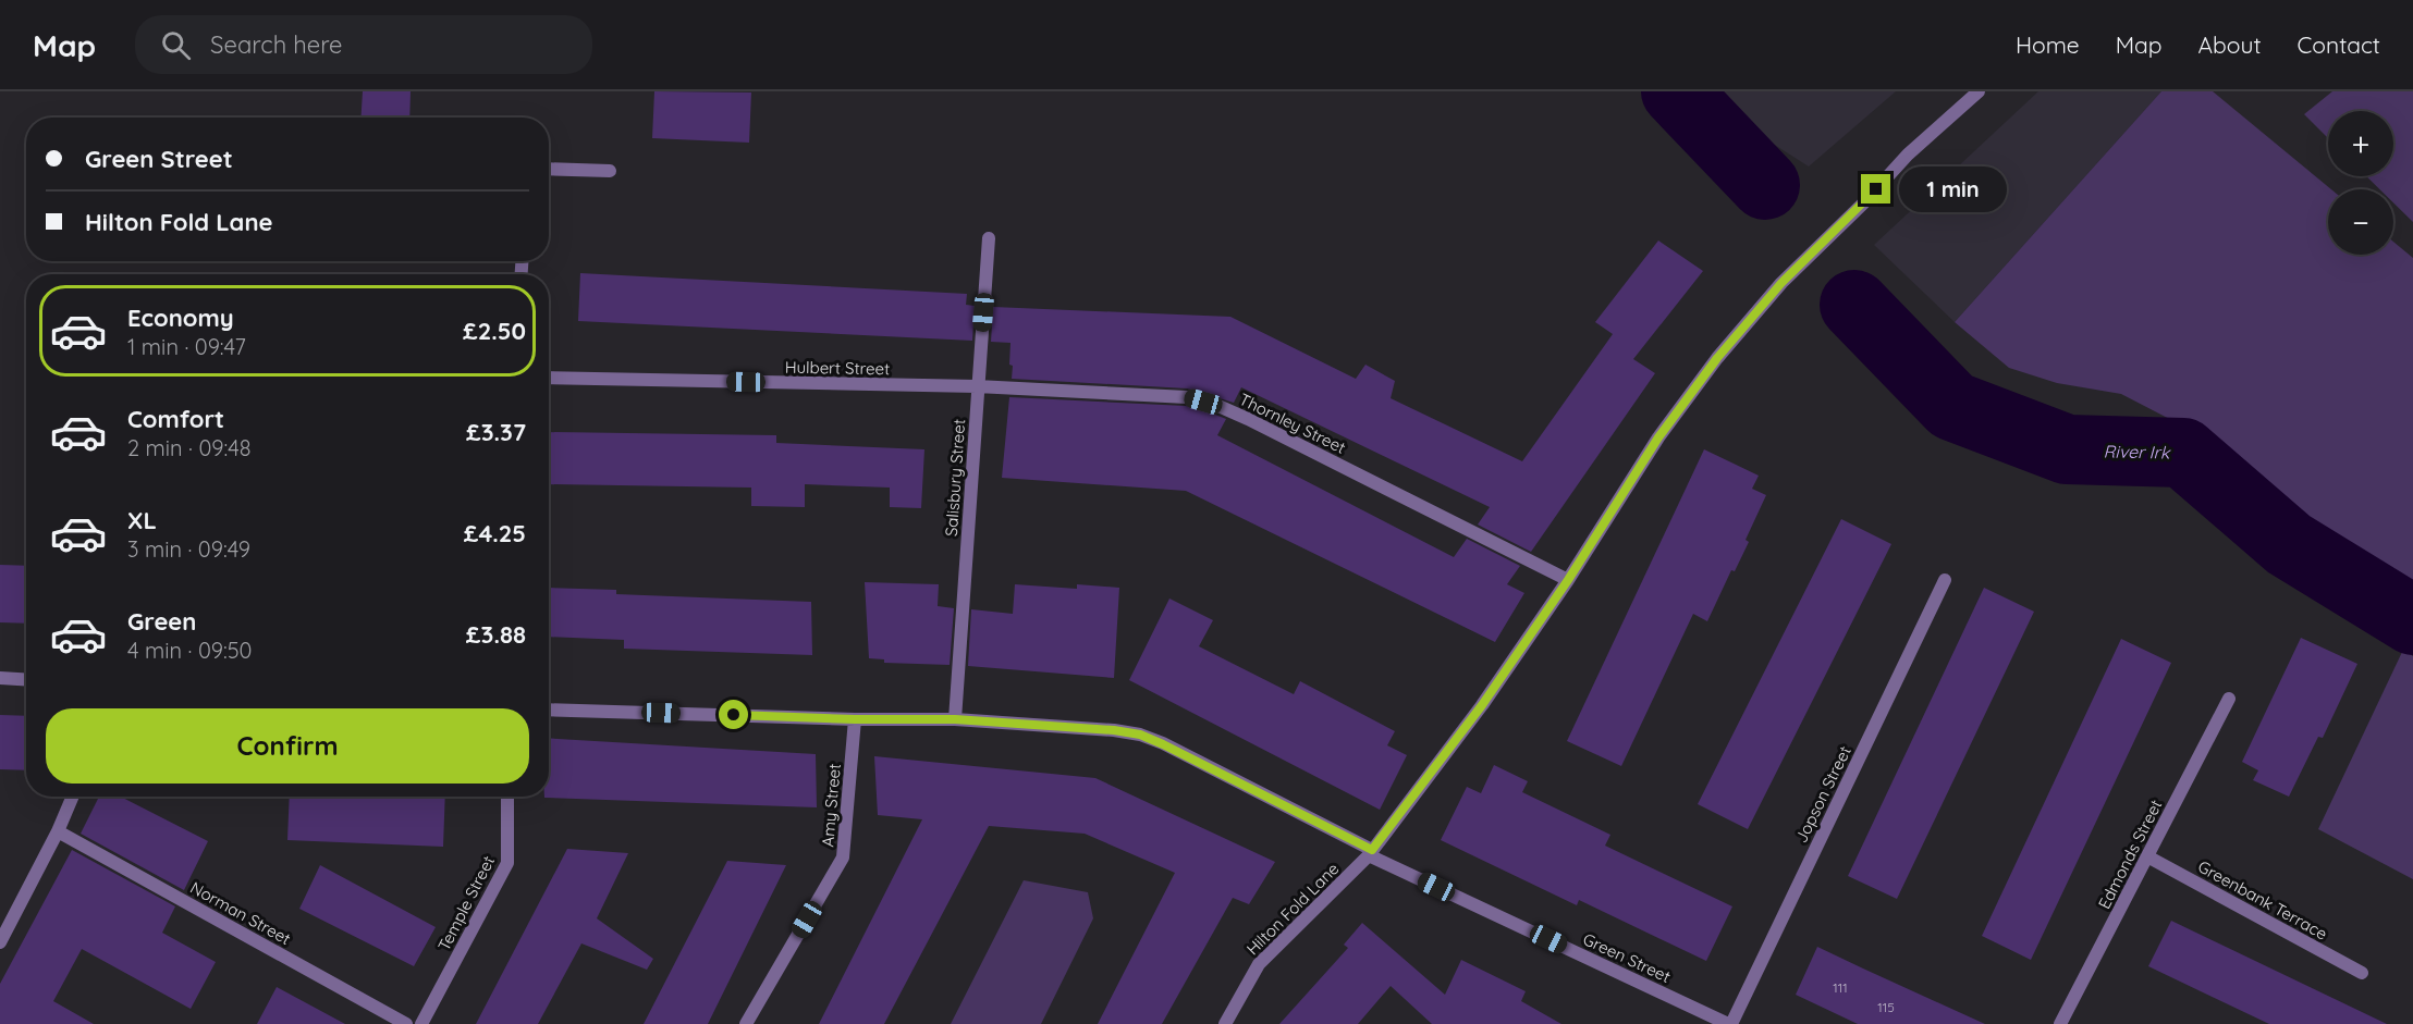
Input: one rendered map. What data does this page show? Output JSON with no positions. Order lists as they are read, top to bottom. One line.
{"streets":{"street":["Hulbert Street","Thornley Street","Salisbury Street","Jopson Street","Amy Street","Edmonds Street","Greenbank Terrace","Temple Street","Hilton Fold Lane","Norman Street","Green Street"]},"crossings":[["Hulbert Street","Thornley Street"],["Hulbert Street","Salisbury Street"],["Thornley Street","Salisbury Street"],["Thornley Street","Hilton Fold Lane"],["Salisbury Street","Green Street"],["Jopson Street","Green Street"],["Amy Street","Green Street"],["Edmonds Street","Greenbank Terrace"],["Hilton Fold Lane","Green Street"]],"water":["River Irk"],"house_numbers":["111","115"],"page":{"header":"Map","search":"Search here","nav":["Home","Map","About","Contact"],"map_buttons":["+","−"],"banner":["Green Street","Hilton Fold Lane"],"bubble":"1 min","list":[{"name":"Economy","note":"1 min · 09:47","value":"£2.50"},{"name":"Comfort","note":"2 min · 09:48","value":"£3.37"},{"name":"XL","note":"3 min · 09:49","value":"£4.25"},{"name":"Green","note":"4 min · 09:50","value":"£3.88"}],"buttons":"Confirm"}}
